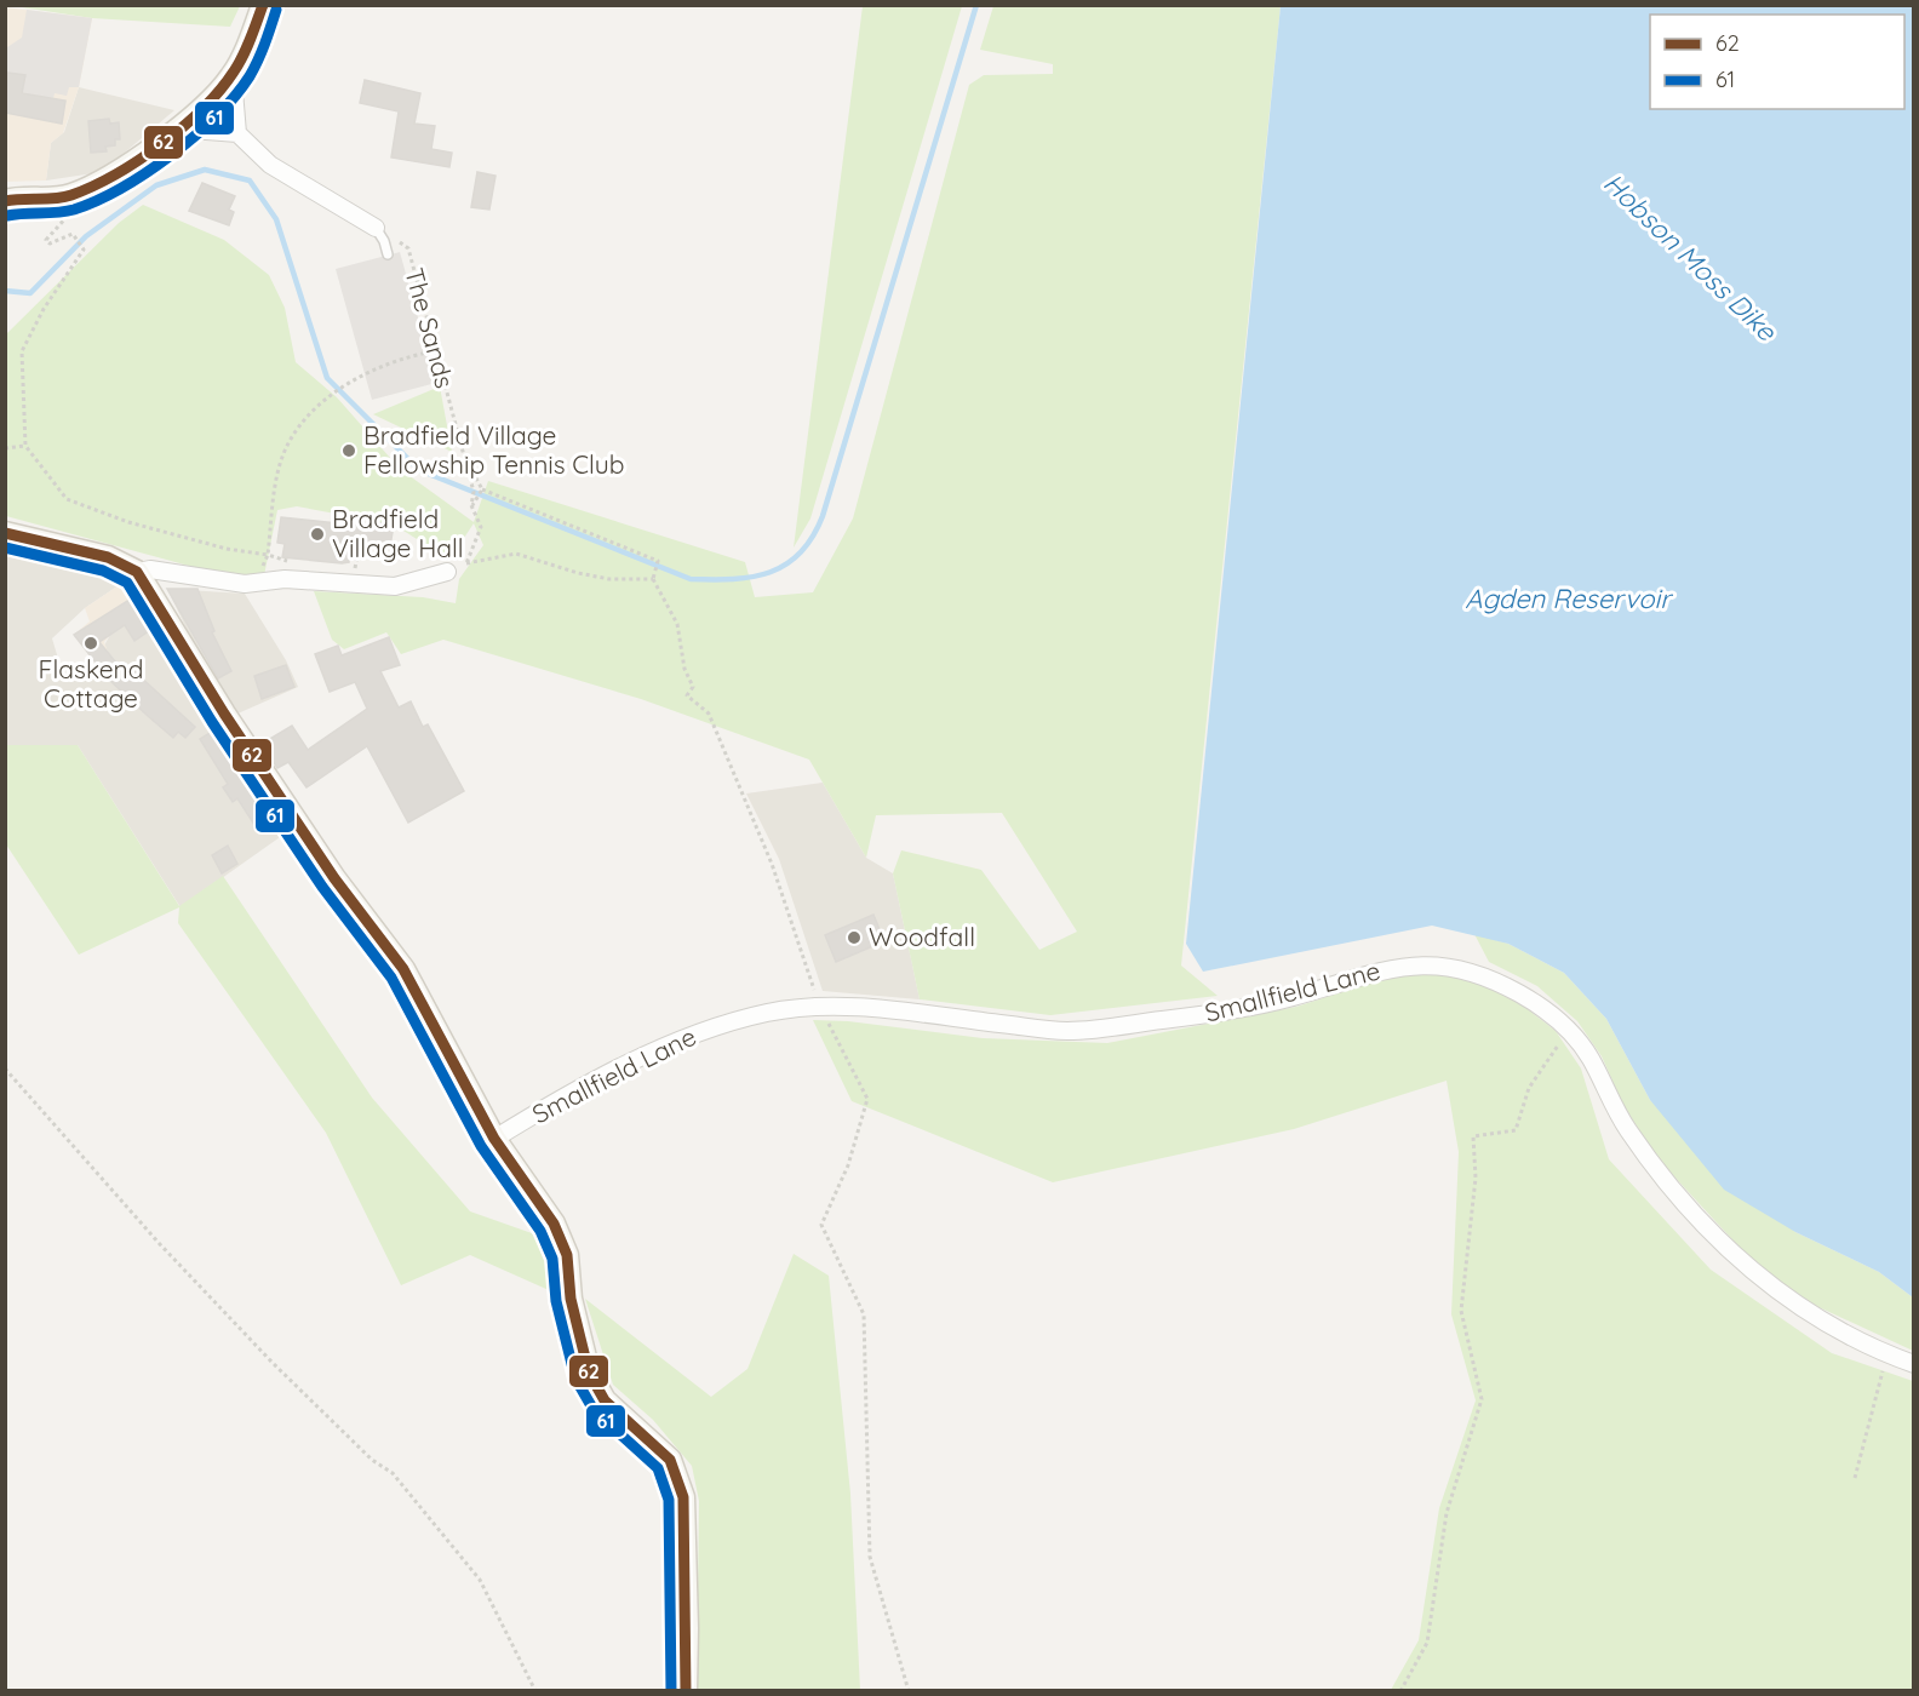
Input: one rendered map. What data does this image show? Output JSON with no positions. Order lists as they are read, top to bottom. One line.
{"streets":{"street":["Smallfield Lane"],"path":["The Sands"]},"water":["Hobson Moss Dike","Agden Reservoir"],"places":["Bradfield Village Fellowship Tennis Club","Bradfield Village Hall","Flaskend Cottage","Woodfall"],"lines":["transit line 62","transit line 61"],"legend":["62","61"]}
